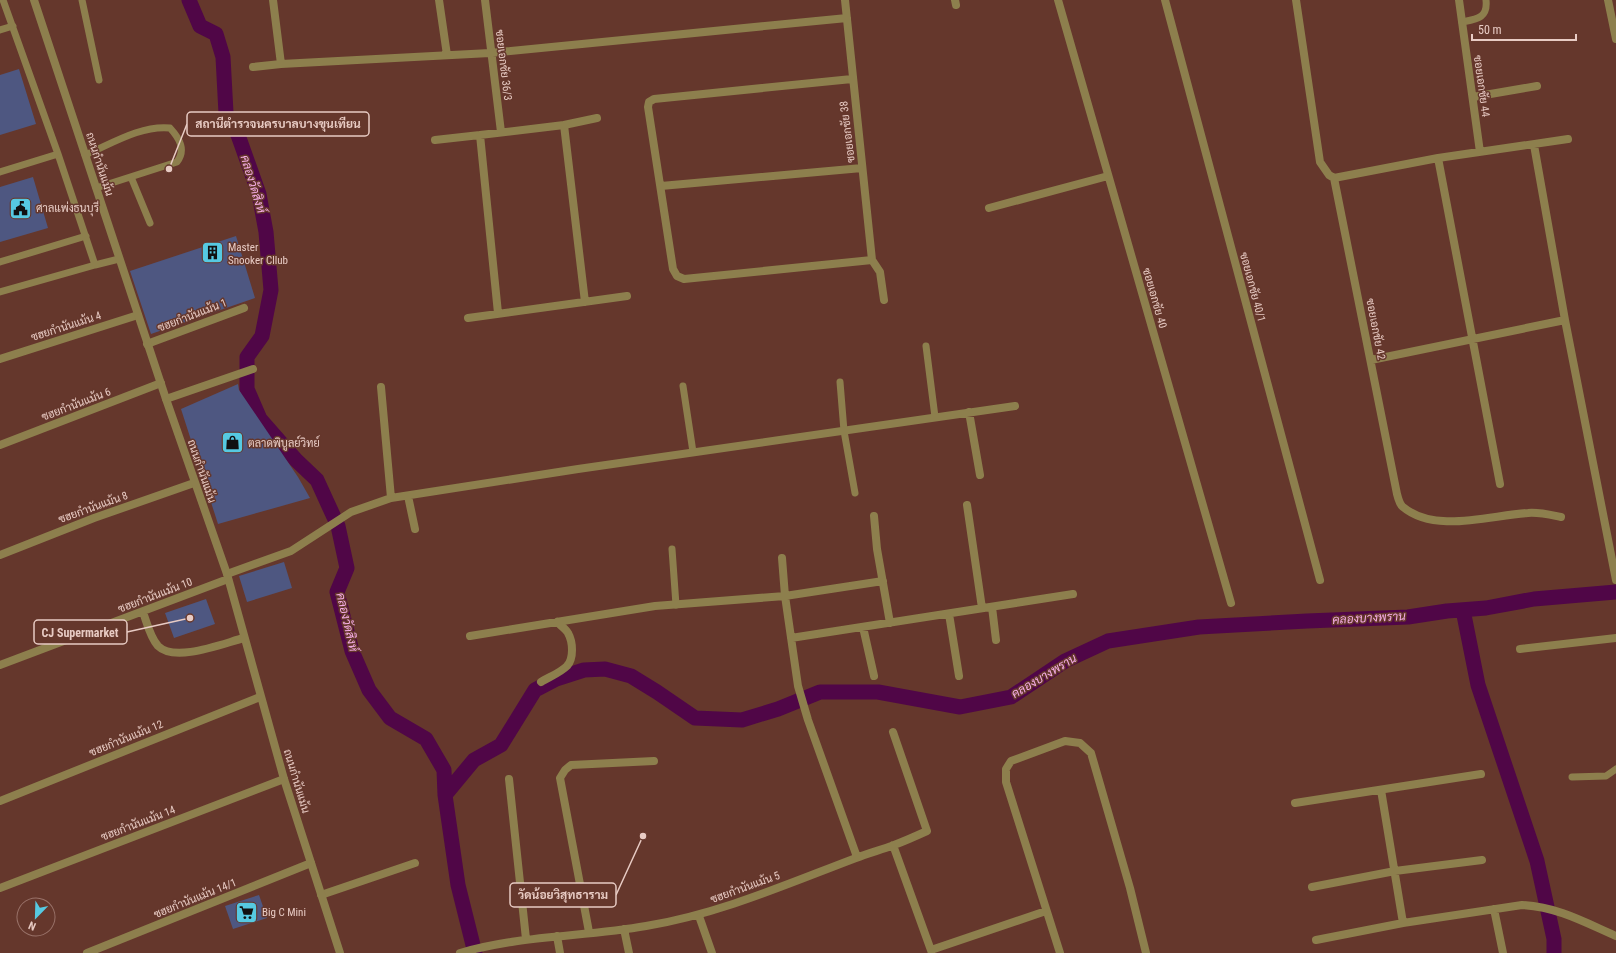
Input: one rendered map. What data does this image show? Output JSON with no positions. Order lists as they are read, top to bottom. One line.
{"streets":{"street":["ซอยเอกชัย 36/3","ซอยเอกชัย 44","ซอยเอกชัย 38","ถนนกำนันแม้น","ซอยเอกชัย 40/1","ซอยเอกชัย 40","ซฮยกำนันแม้น 1","ซฮยกำนันแม้น 4","ซอยเอกชัย 42","ซฮยกำนันแม้น 6","ซฮยกำนันแม้น 8","ซฮยกำนันแม้น 10","ซฮยกำนันแม้น 12","ซฮยกำนันแม้น 14","ซฮยกำนันแม้น 5","ซฮยกำนันแม้น 14/1"]},"crossings":[["ถนนกำนันแม้น","ซฮยกำนันแม้น 1"],["ถนนกำนันแม้น","ซฮยกำนันแม้น 4"],["ถนนกำนันแม้น","ซฮยกำนันแม้น 6"],["ถนนกำนันแม้น","ซฮยกำนันแม้น 8"],["ถนนกำนันแม้น","ซฮยกำนันแม้น 10"],["ถนนกำนันแม้น","ซฮยกำนันแม้น 12"],["ถนนกำนันแม้น","ซฮยกำนันแม้น 14"],["ถนนกำนันแม้น","ซฮยกำนันแม้น 14/1"]],"water":["คลองวัดสิงห์","คลองบางพราน"],"places":{"other":["สถานีตำรวจนครบาลบางขุนเทียน","CJ Supermarket","วัดน้อยวิสุทธาราม"],"public building":["ศาลแพ่งธนบุรี"],"building":["Master Snooker Cllub"],"shop":["ตลาดพิบูลย์วิทย์"],"supermarket":["Big C Mini"]},"scale_bar":"50 m","north":"bottom left"}
